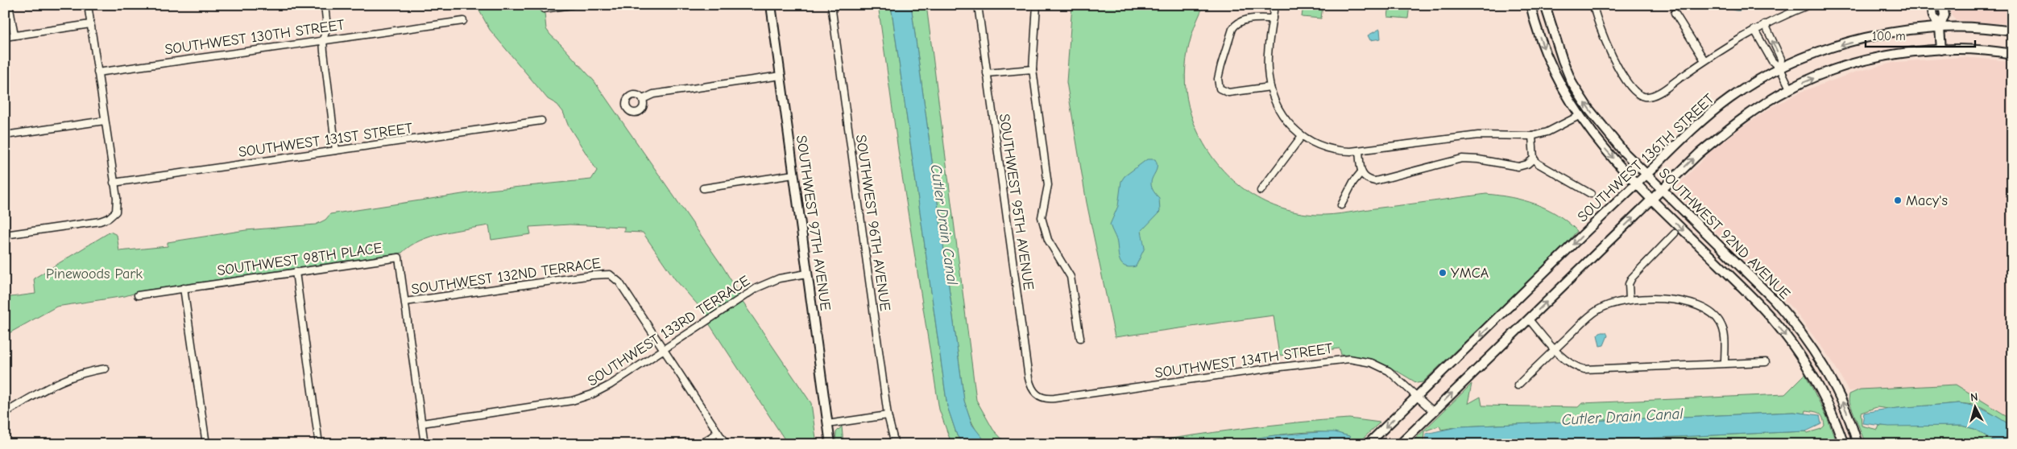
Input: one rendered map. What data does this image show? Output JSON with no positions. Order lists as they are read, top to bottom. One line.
{"streets":{"street":["SOUTHWEST 130TH STREET","SOUTHWEST 131ST STREET","SOUTHWEST 136TH STREET","SOUTHWEST 95TH AVENUE","SOUTHWEST 97TH AVENUE","SOUTHWEST 96TH AVENUE","SOUTHWEST 92ND AVENUE","SOUTHWEST 98TH PLACE","SOUTHWEST 132ND TERRACE","SOUTHWEST 133RD TERRACE","SOUTHWEST 134TH STREET"]},"crossings":[["SOUTHWEST 136TH STREET","SOUTHWEST 92ND AVENUE"],["SOUTHWEST 136TH STREET","SOUTHWEST 134TH STREET"],["SOUTHWEST 95TH AVENUE","SOUTHWEST 134TH STREET"],["SOUTHWEST 97TH AVENUE","SOUTHWEST 133RD TERRACE"],["SOUTHWEST 98TH PLACE","SOUTHWEST 132ND TERRACE"],["SOUTHWEST 98TH PLACE","SOUTHWEST 133RD TERRACE"],["SOUTHWEST 132ND TERRACE","SOUTHWEST 133RD TERRACE"]],"water":["Cutler Drain Canal"],"parks":["Pinewoods Park"],"places":["Macy's","YMCA"],"scale_bar":"100 m","north":"top"}
